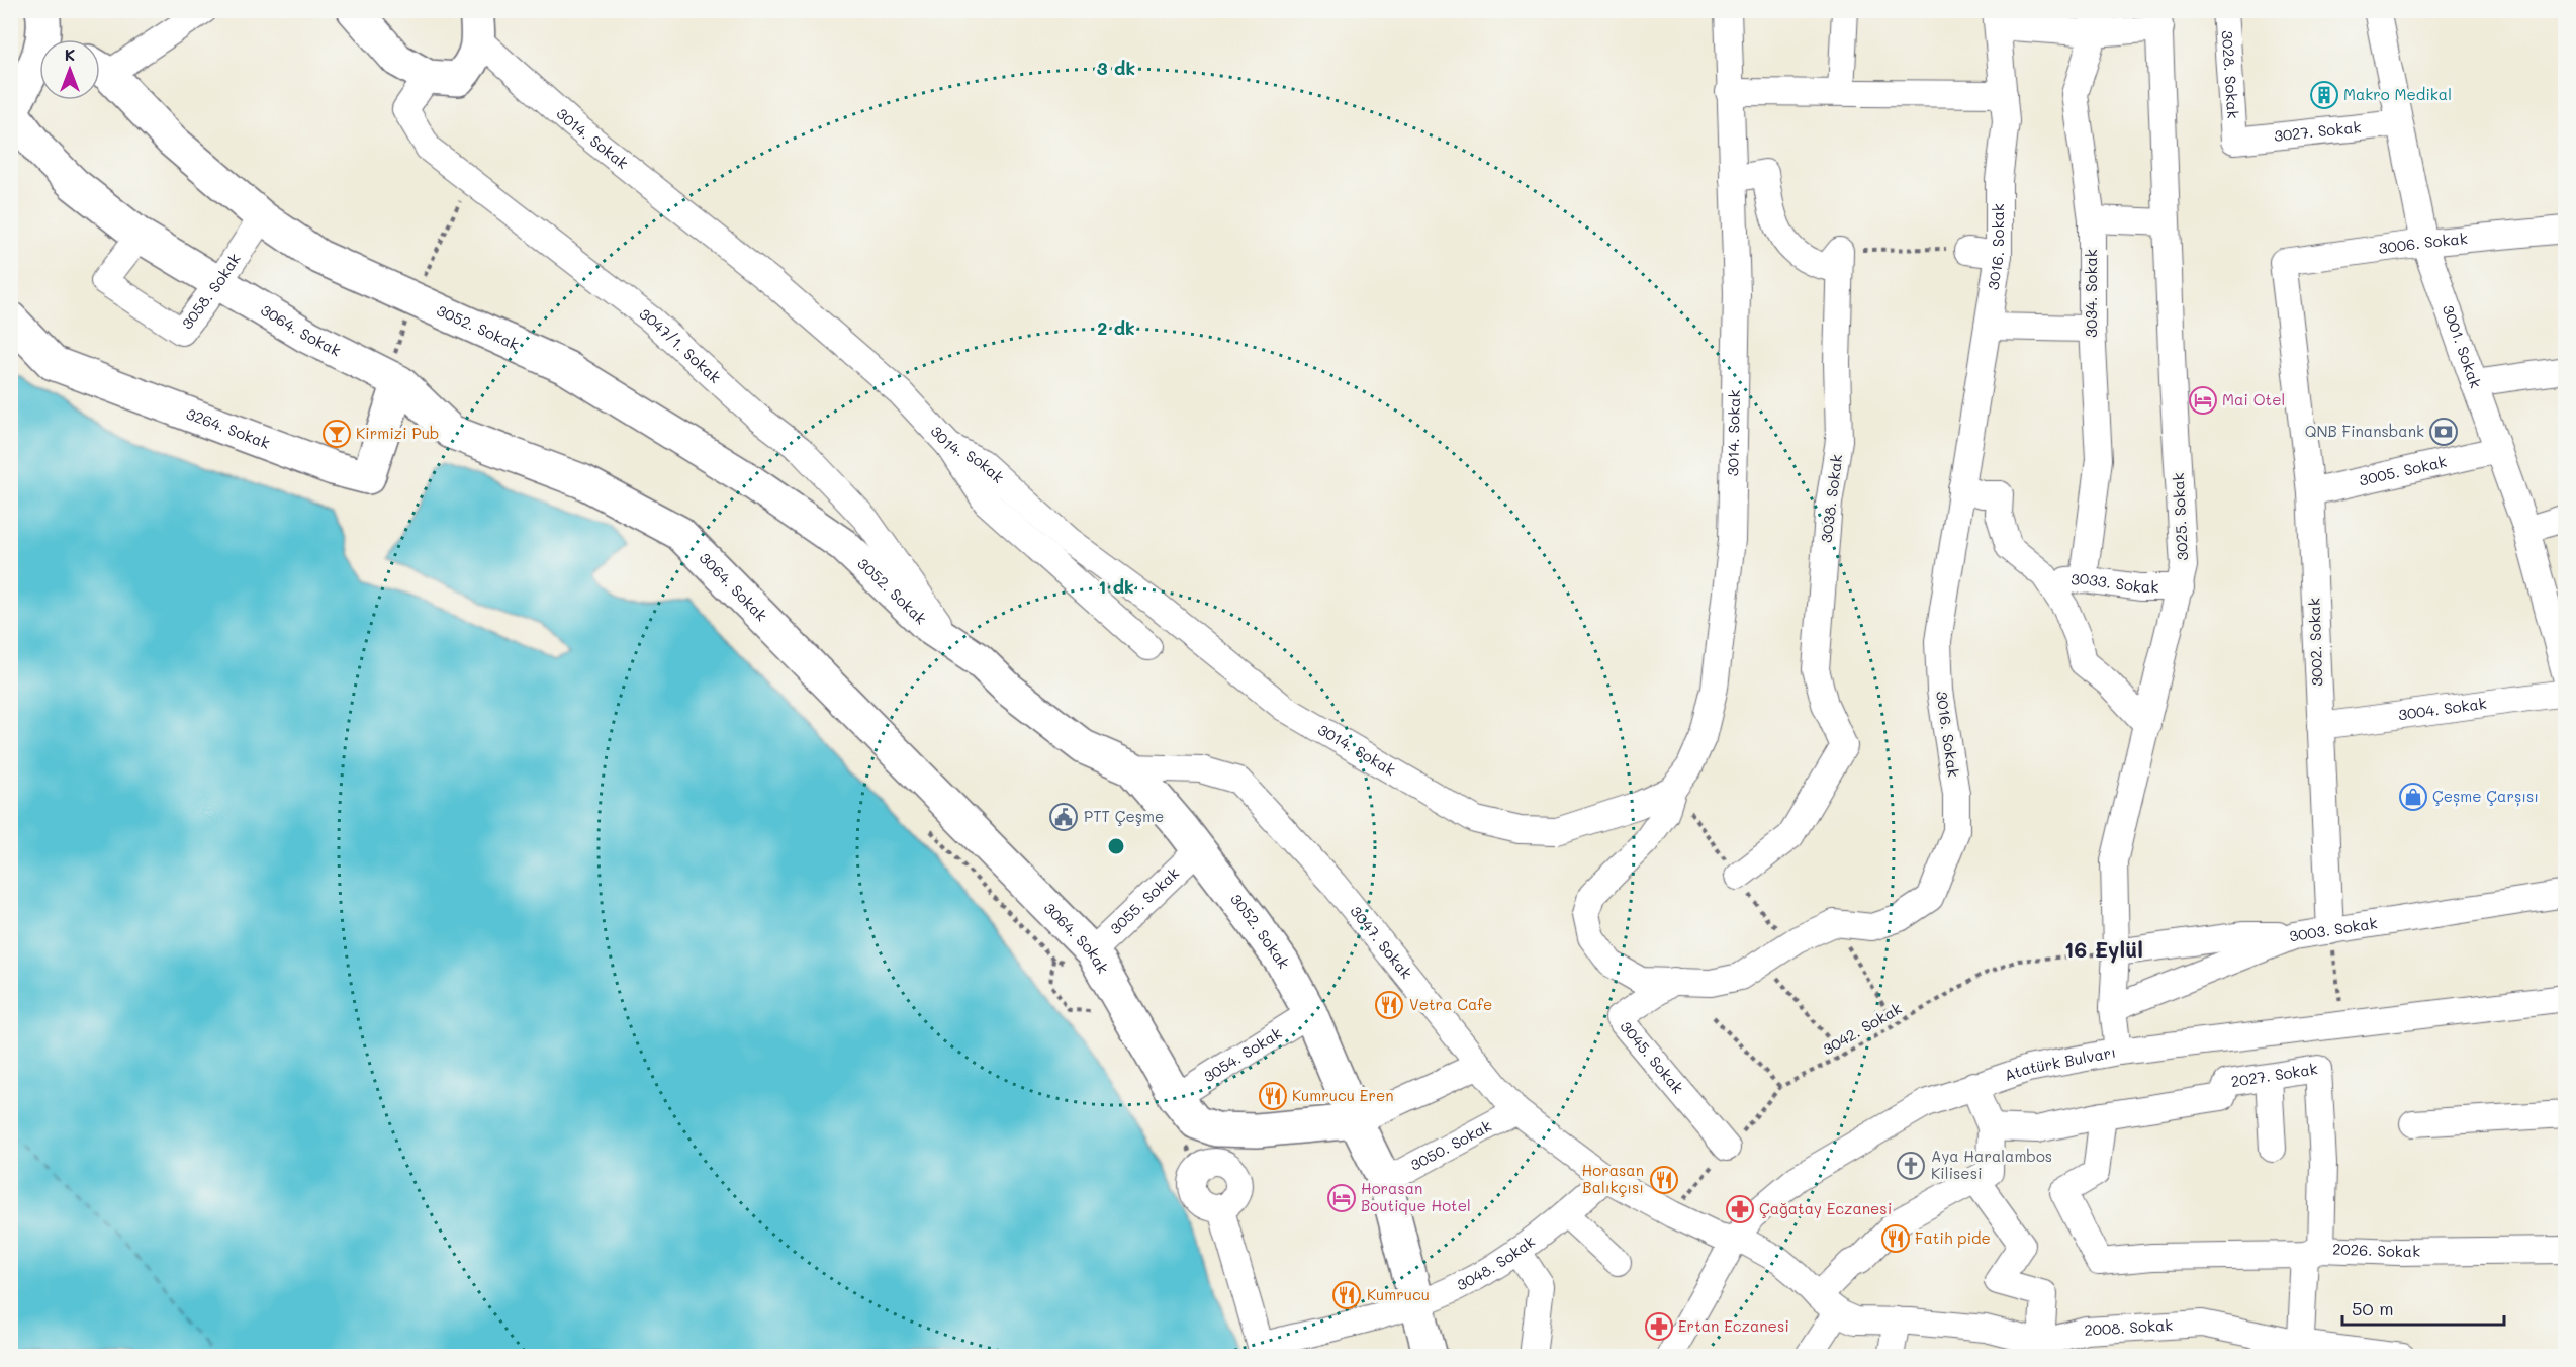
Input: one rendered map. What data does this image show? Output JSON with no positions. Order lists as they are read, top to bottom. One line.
{"streets":{"street":["3028. Sokak","3027. Sokak","3014. Sokak","3006. Sokak","3016. Sokak","3058. Sokak","3034. Sokak","3052. Sokak","3064. Sokak","3047/1. Sokak","3001. Sokak","3264. Sokak","3005. Sokak","3038. Sokak","3025. Sokak","3033. Sokak","3002. Sokak","3004. Sokak","3055. Sokak","3003. Sokak","3047. Sokak","3054. Sokak","3045. Sokak","Atatürk Bulvarı","2027. Sokak","3050. Sokak","2026. Sokak","3048. Sokak","2008. Sokak"],"path":["3042. Sokak"]},"crossings":[["3028. Sokak","3027. Sokak"],["3027. Sokak","3001. Sokak"],["3014. Sokak","3016. Sokak"],["3014. Sokak","3038. Sokak"],["3006. Sokak","3001. Sokak"],["3006. Sokak","3002. Sokak"],["3016. Sokak","3045. Sokak"],["3058. Sokak","3052. Sokak"],["3058. Sokak","3064. Sokak"],["3034. Sokak","3033. Sokak"],["3052. Sokak","3064. Sokak"],["3052. Sokak","3047/1. Sokak"],["3052. Sokak","3055. Sokak"],["3052. Sokak","3047. Sokak"],["3052. Sokak","3054. Sokak"],["3052. Sokak","3050. Sokak"],["3052. Sokak","3048. Sokak"],["3064. Sokak","3264. Sokak"],["3064. Sokak","3055. Sokak"],["3064. Sokak","3054. Sokak"],["3001. Sokak","3005. Sokak"],["3005. Sokak","3002. Sokak"],["3025. Sokak","3033. Sokak"],["3025. Sokak","3003. Sokak"],["3025. Sokak","3042. Sokak"],["3025. Sokak","Atatürk Bulvarı"],["3002. Sokak","3004. Sokak"],["3002. Sokak","3003. Sokak"],["3047. Sokak","3042. Sokak"],["3047. Sokak","Atatürk Bulvarı"],["3047. Sokak","3050. Sokak"],["3047. Sokak","3048. Sokak"],["3047. Sokak","2008. Sokak"],["3042. Sokak","3045. Sokak"],["Atatürk Bulvarı","2008. Sokak"],["2027. Sokak","2026. Sokak"]],"districts":["16 Eylül"],"places":{"building":["Makro Medikal"],"hotel":["Mai Otel","Horasan Boutique Hotel"],"bank":["QNB Finansbank"],"bar":["Kirmizi Pub"],"shop":["Çeșme Çarșısı"],"public building":["PTT Çeşme"],"restaurant":["Vetra Cafe","Kumrucu Eren","Horasan Balıkçısı","Fatih pide","Kumrucu"],"church":["Aya Haralambos Kilisesi"],"pharmacy":["Çağatay Eczanesi","Ertan Eczanesi"]},"scale_bar":"50 m","north":"top","rings":["3 dk","2 dk","1 dk"]}
